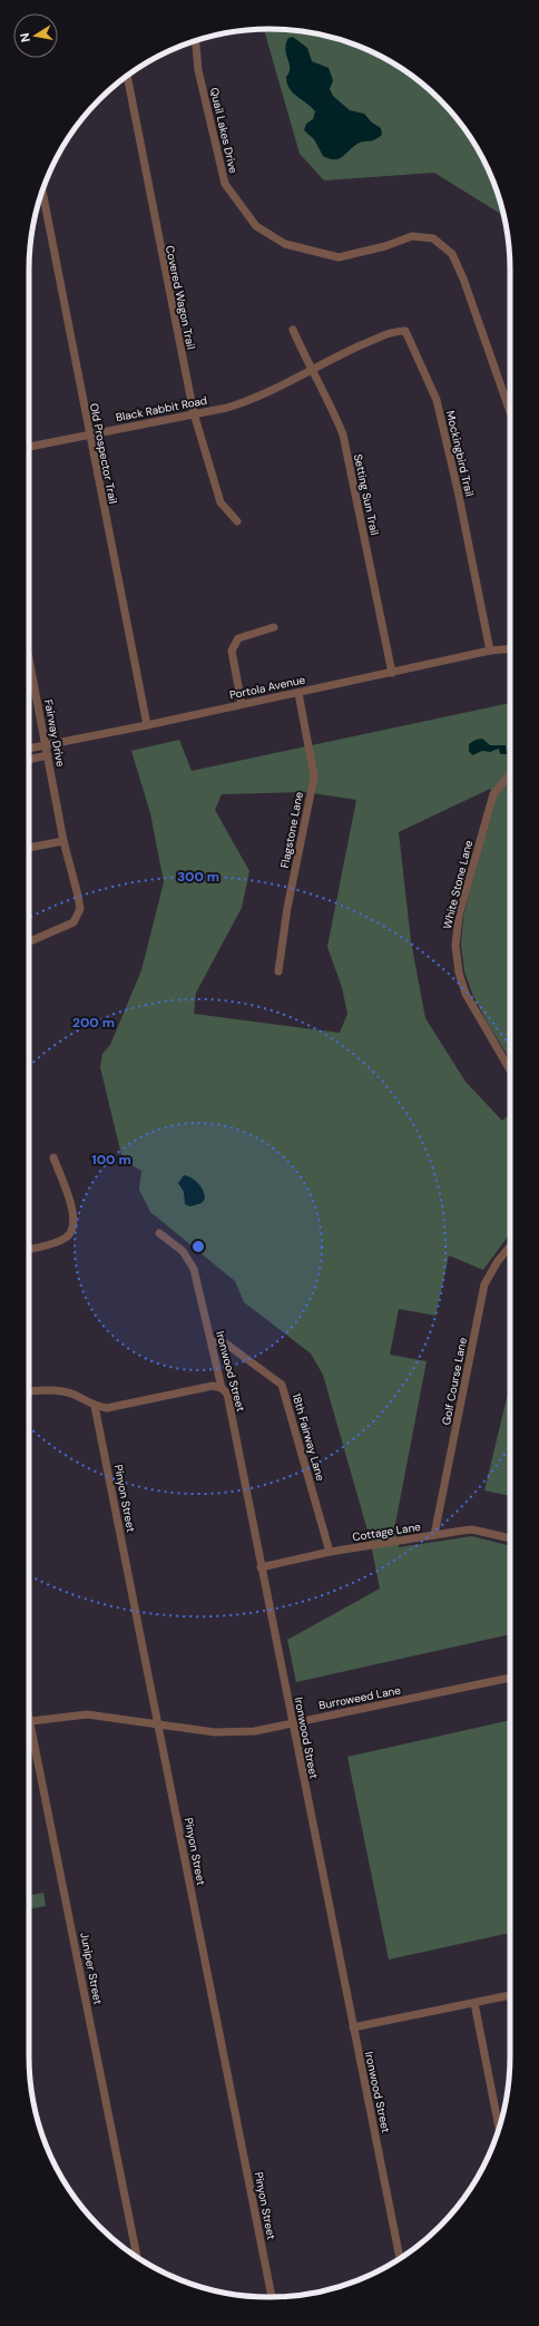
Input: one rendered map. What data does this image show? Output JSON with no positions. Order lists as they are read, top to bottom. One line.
{"streets":{"street":["Quail Lakes Drive","Covered Wagon Trail","Black Rabbit Road","Old Prospector Trail","Mockingbird Trail","Setting Sun Trail","Portola Avenue","Fairway Drive","Flagstone Lane","White Stone Lane","Ironwood Street","Golf Course Lane","18th Fairway Lane","Pinyon Street","Cottage Lane","Burroweed Lane","Juniper Street"]},"crossings":[["Covered Wagon Trail","Black Rabbit Road"],["Black Rabbit Road","Old Prospector Trail"],["Black Rabbit Road","Mockingbird Trail"],["Black Rabbit Road","Setting Sun Trail"],["Old Prospector Trail","Portola Avenue"],["Mockingbird Trail","Portola Avenue"],["Setting Sun Trail","Portola Avenue"],["Portola Avenue","Fairway Drive"],["Portola Avenue","Flagstone Lane"],["Ironwood Street","18th Fairway Lane"],["Ironwood Street","Cottage Lane"],["Ironwood Street","Burroweed Lane"],["Golf Course Lane","Cottage Lane"],["18th Fairway Lane","Cottage Lane"],["Pinyon Street","Burroweed Lane"]],"north":"left","rings":["300 m","200 m","100 m"]}
